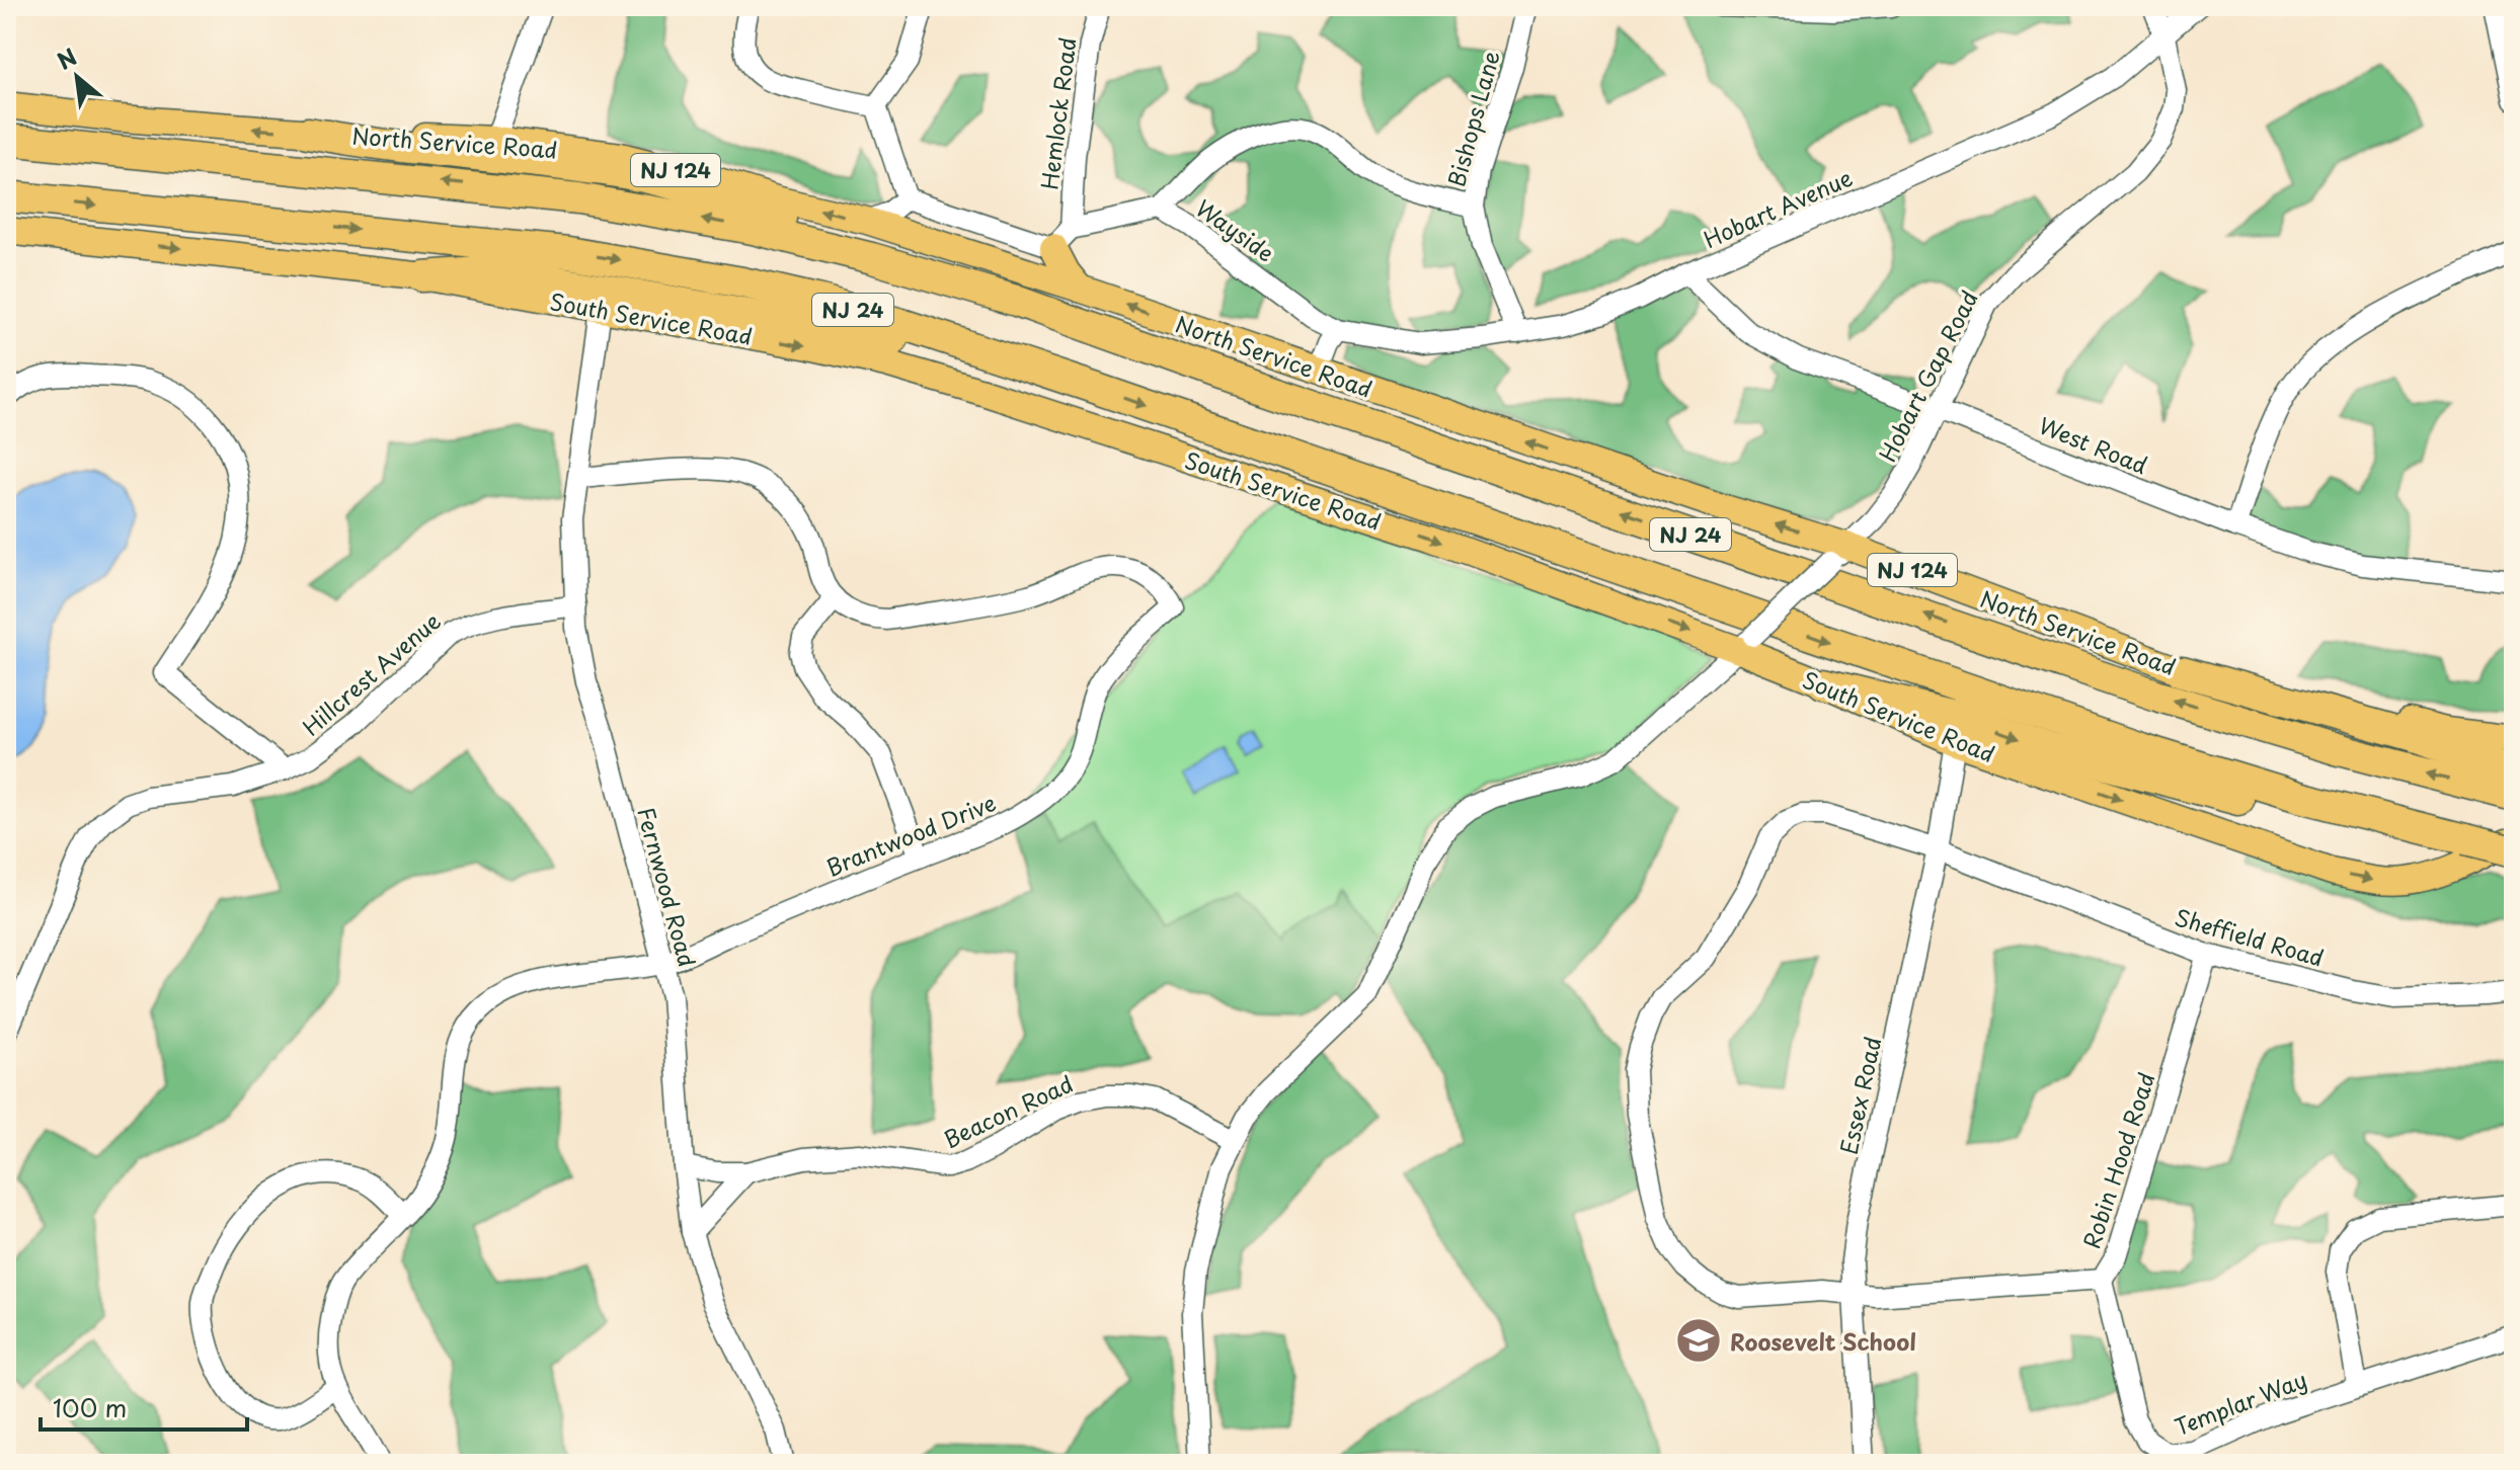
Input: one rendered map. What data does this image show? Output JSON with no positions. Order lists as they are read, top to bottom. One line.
{"streets":{"highway":["NJ 24"],"main road":["North Service Road","NJ 124","South Service Road"],"street":["Hemlock Road","Bishops Lane","Hobart Avenue","Wayside","Hobart Gap Road","West Road","Hillcrest Avenue","Brantwood Drive","Fernwood Road","Sheffield Road","Essex Road","Beacon Road","Robin Hood Road","Templar Way"]},"crossings":[["Hemlock Road","Wayside"],["Bishops Lane","Hobart Avenue"],["North Service Road","Hobart Gap Road"],["Hobart Avenue","Wayside"],["Hobart Avenue","Hobart Gap Road"],["Hobart Avenue","West Road"],["South Service Road","Hobart Gap Road"],["South Service Road","Fernwood Road"],["South Service Road","Essex Road"],["Hobart Gap Road","West Road"],["Hillcrest Avenue","Fernwood Road"],["Brantwood Drive","Fernwood Road"],["Fernwood Road","Beacon Road"],["Sheffield Road","Essex Road"],["Sheffield Road","Robin Hood Road"],["Essex Road","Robin Hood Road"],["Robin Hood Road","Templar Way"]],"one_way":["North Service Road","South Service Road"],"places":{"school or university":["Roosevelt School"]},"scale_bar":"100 m","north":"top left"}
